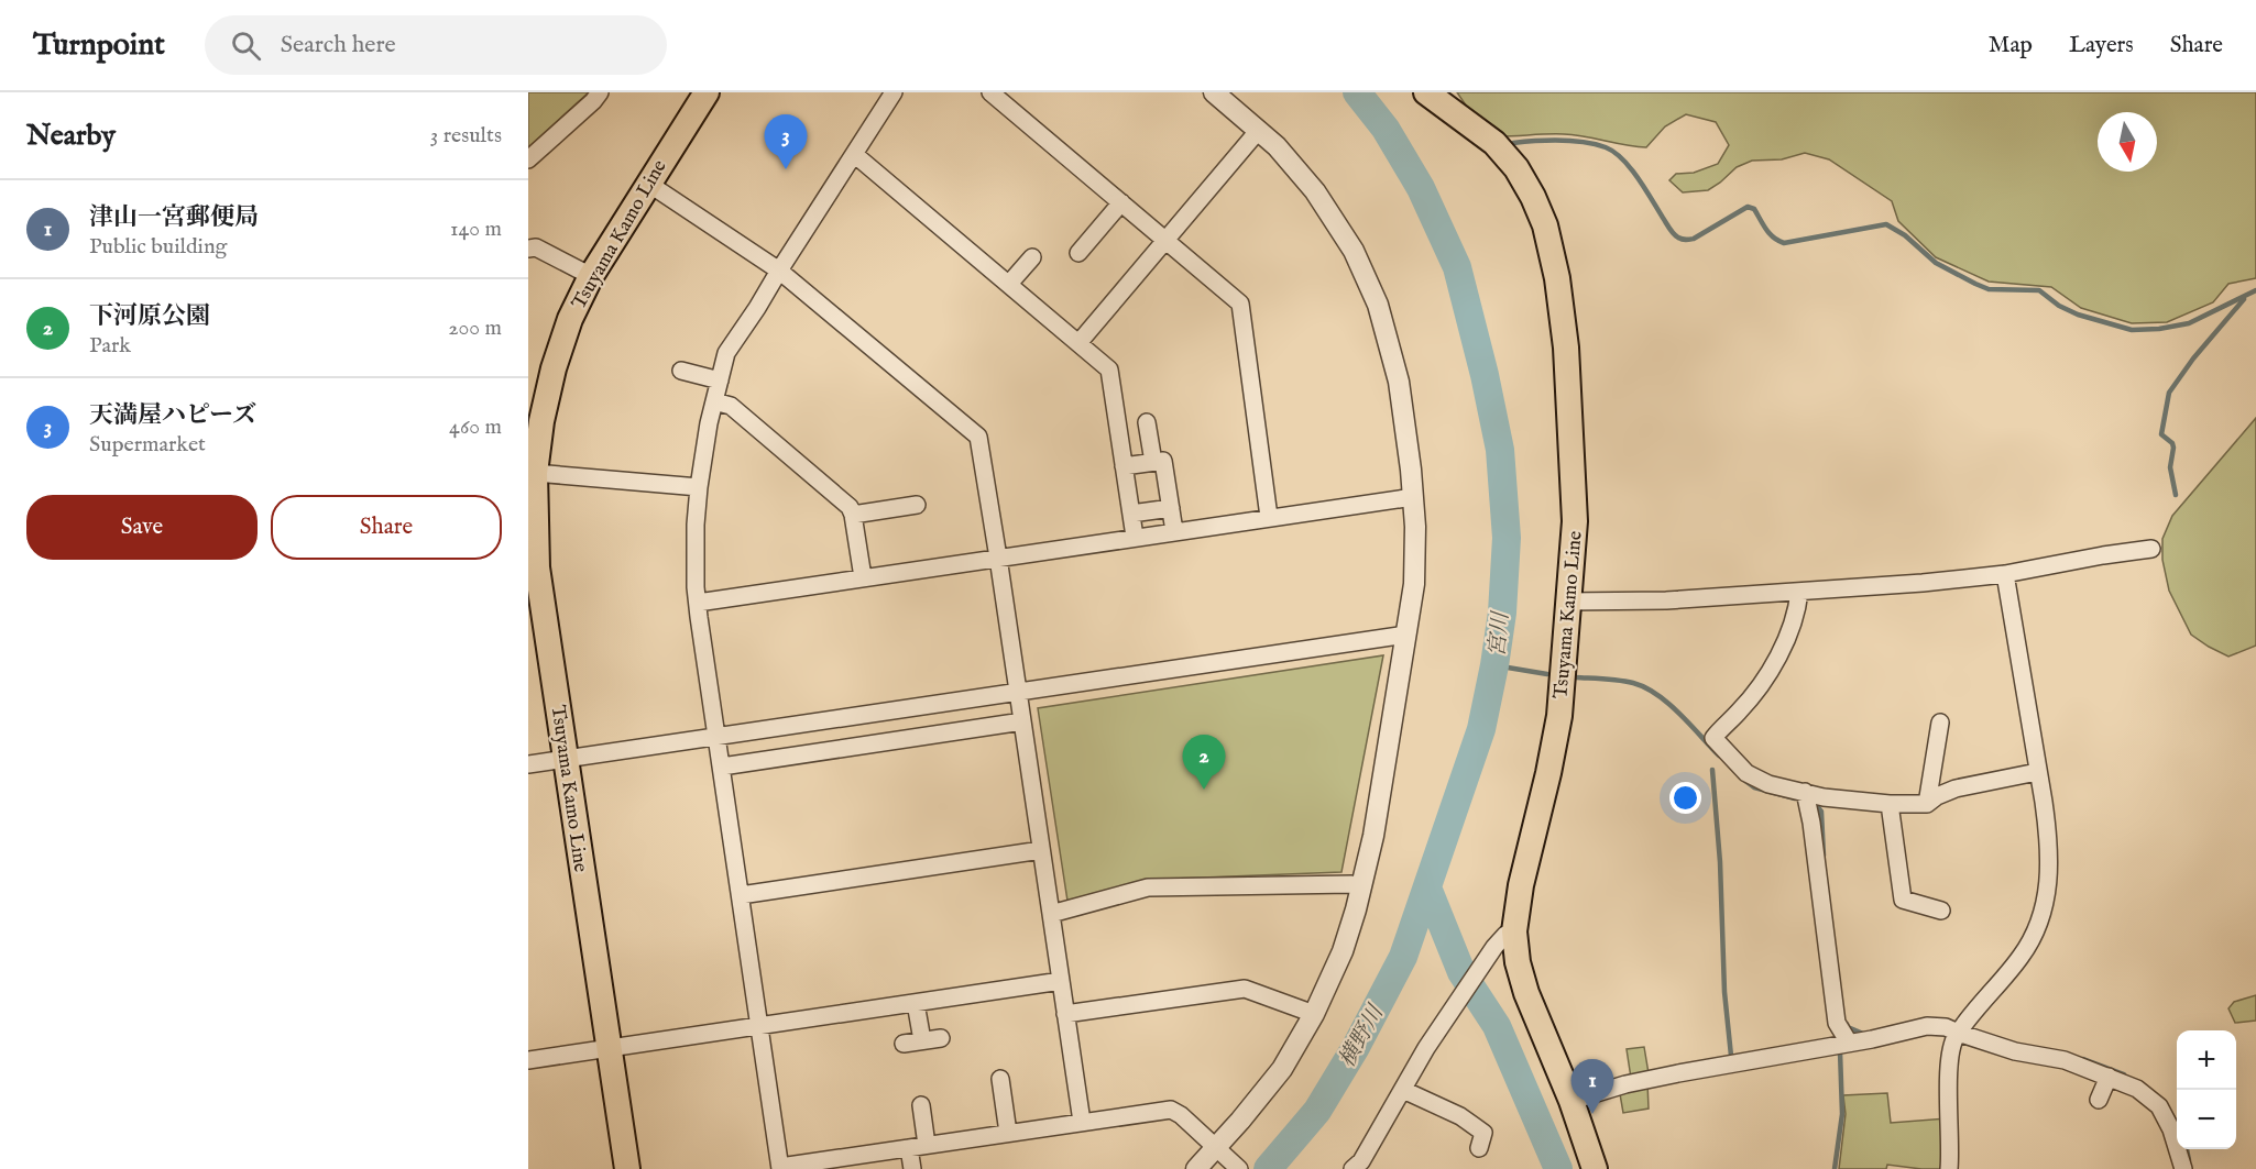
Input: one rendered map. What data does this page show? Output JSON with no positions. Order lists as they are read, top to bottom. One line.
{"streets":{"main road":["Tsuyama Kamo Line"]},"water":["宮川","横野川"],"north":"bottom","page":{"header":"Turnpoint","search":"Search here","nav":["Map","Layers","Share"],"heading":["Nearby","3 results"],"pins":["3","2","1"],"list":[{"mark":"1","name":"津山一宮郵便局","note":"Public building","value":"140 m"},{"mark":"2","name":"下河原公園","note":"Park","value":"200 m"},{"mark":"3","name":"天満屋ハピーズ","note":"Supermarket","value":"460 m"}],"buttons":["Save","Share"],"map_buttons":["+","−"]}}
